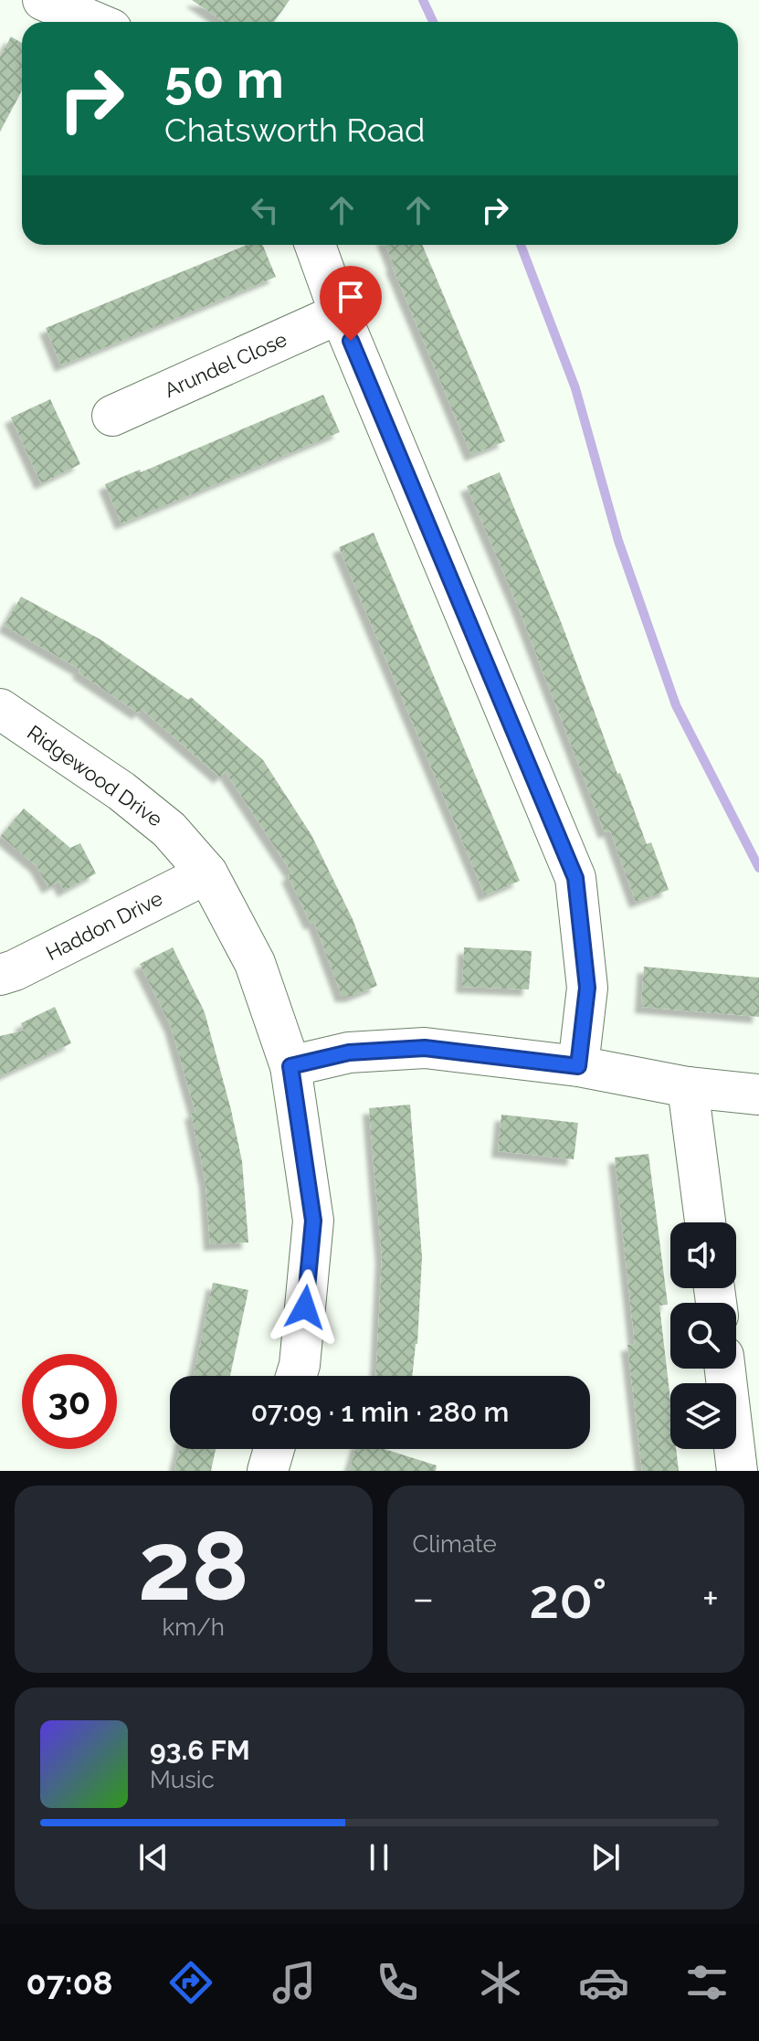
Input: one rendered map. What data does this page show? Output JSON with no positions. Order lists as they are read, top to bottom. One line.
{"streets":{"street":["Arundel Close","Ridgewood Drive","Haddon Drive"]},"crossings":[["Ridgewood Drive","Haddon Drive"]],"page":{"turn":["50 m","Chatsworth Road"],"limit":"30","trip":"07:09 · 1 min · 280 m","tile":[["28","km/h"],"Climate"],"heat":["−","20°","+"],"song":["93.6 FM","Music"],"tabs":"07:08"}}
